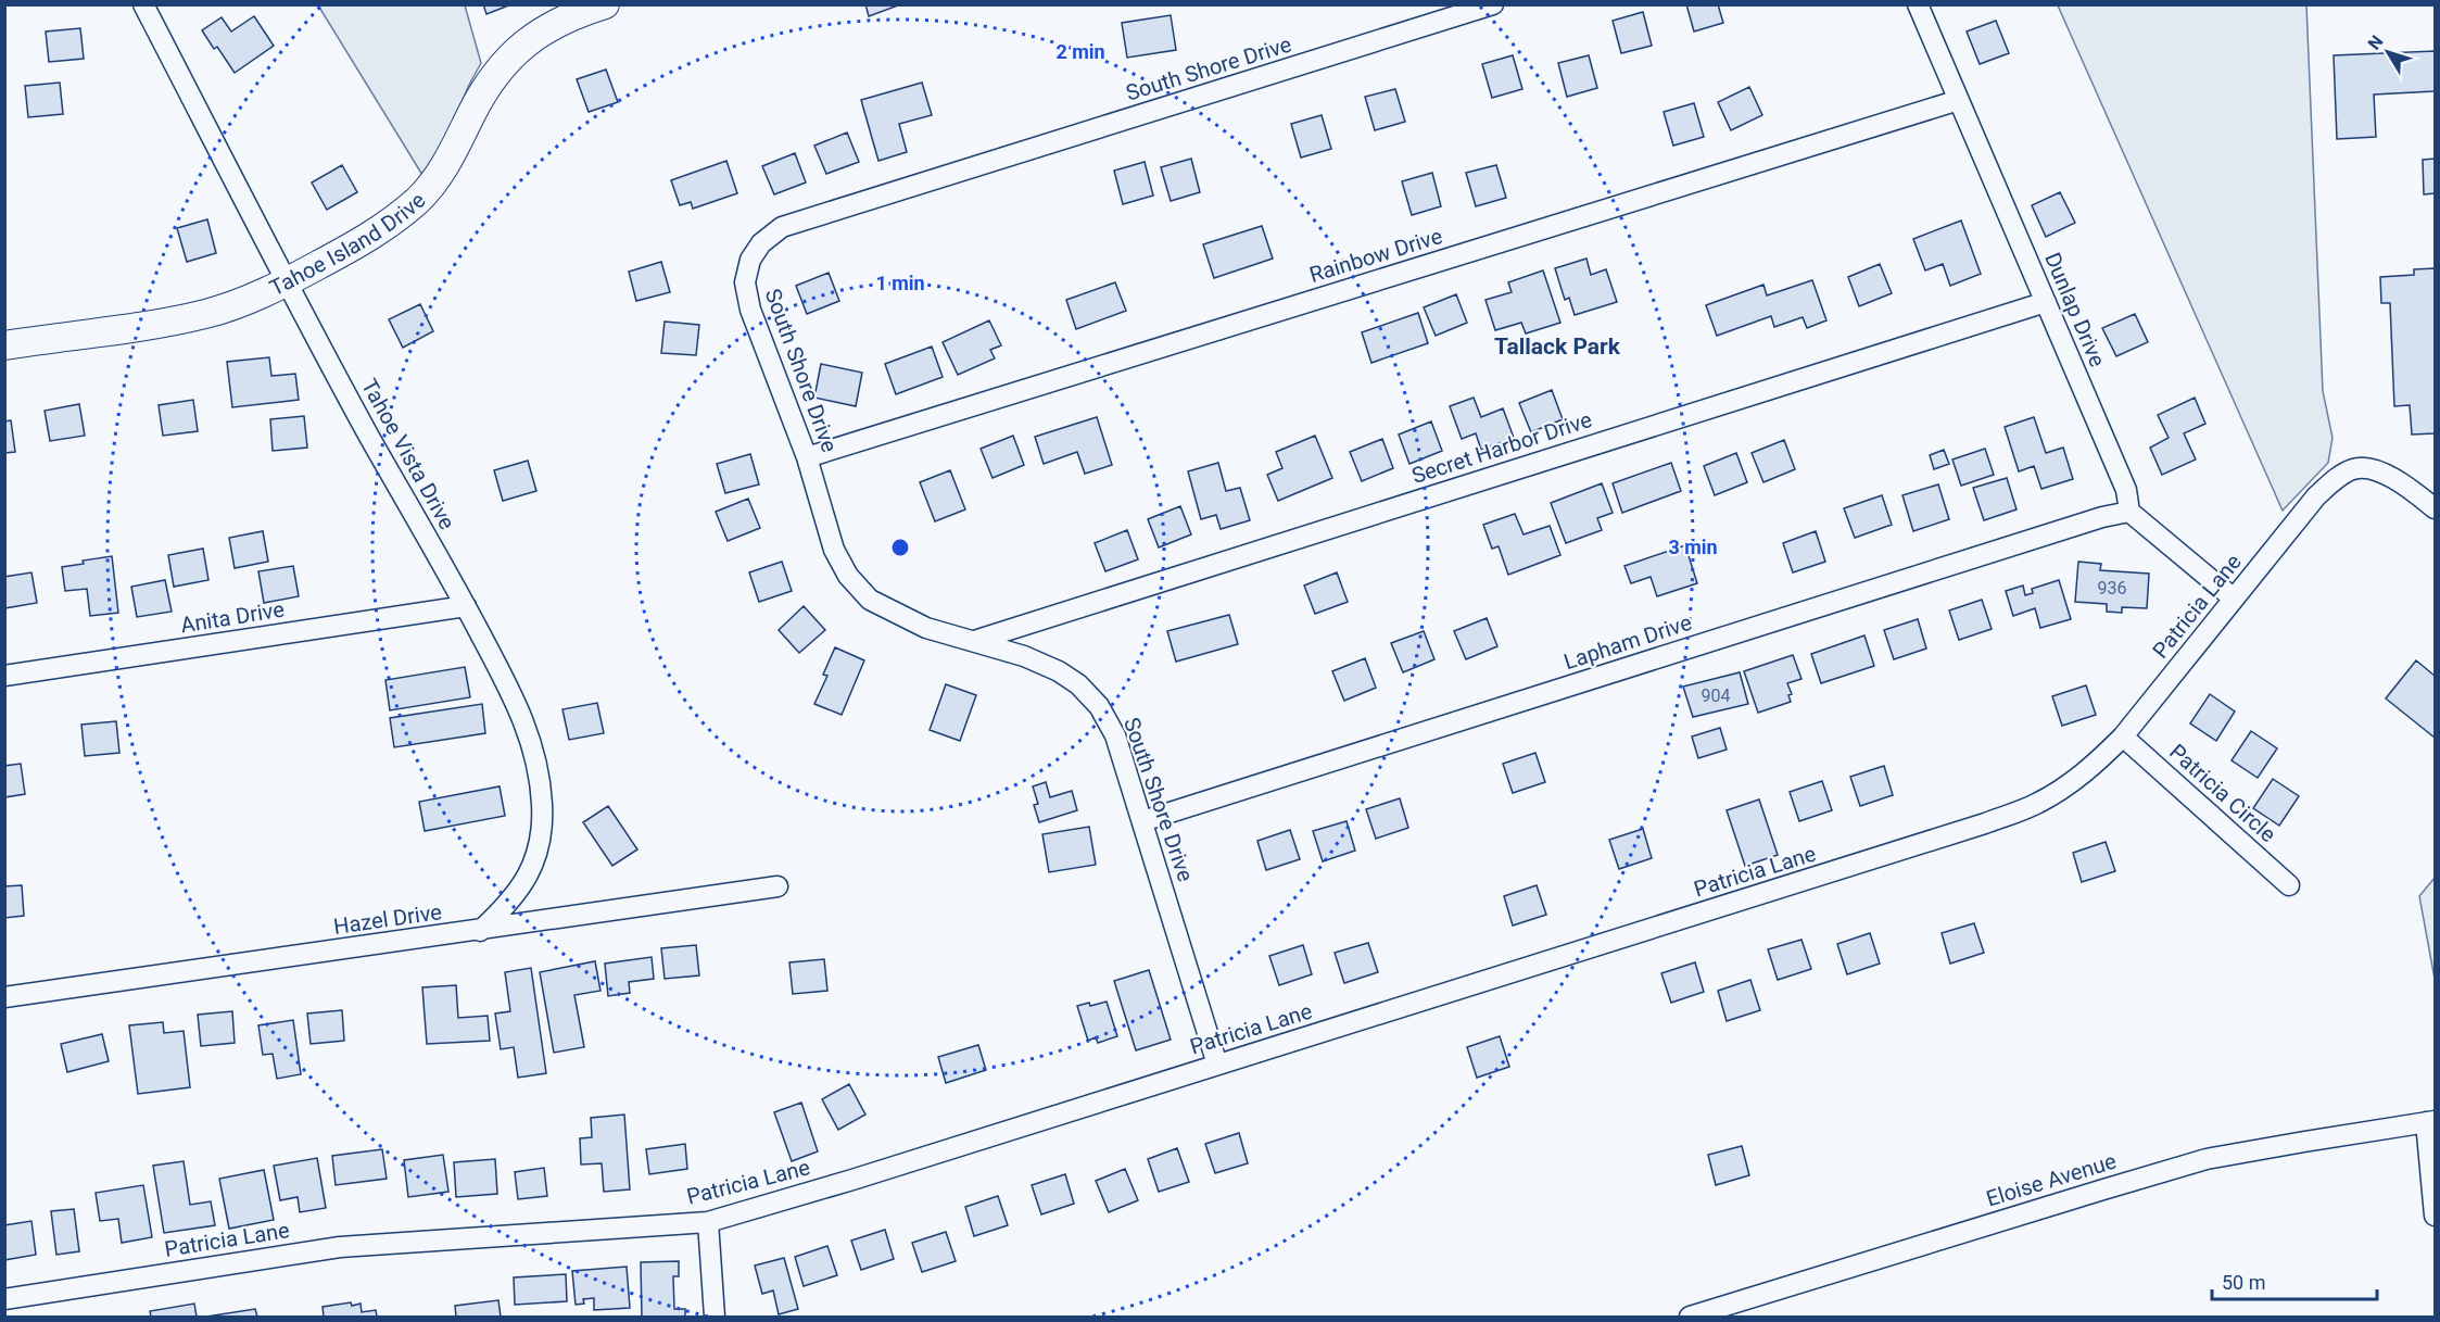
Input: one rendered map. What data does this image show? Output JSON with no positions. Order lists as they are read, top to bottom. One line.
{"streets":{"street":["South Shore Drive","Tahoe Island Drive","Rainbow Drive","Dunlap Drive","Secret Harbor Drive","Tahoe Vista Drive","Patricia Lane","Anita Drive","Lapham Drive","Patricia Circle","Hazel Drive","Eloise Avenue"]},"crossings":[["South Shore Drive","Rainbow Drive"],["South Shore Drive","Secret Harbor Drive"],["South Shore Drive","Patricia Lane"],["South Shore Drive","Lapham Drive"],["Tahoe Island Drive","Tahoe Vista Drive"],["Rainbow Drive","Dunlap Drive"],["Dunlap Drive","Secret Harbor Drive"],["Dunlap Drive","Lapham Drive"],["Tahoe Vista Drive","Anita Drive"],["Tahoe Vista Drive","Hazel Drive"],["Patricia Lane","Patricia Circle"]],"districts":["Tallack Park"],"house_numbers":["936","904"],"scale_bar":"50 m","north":"top left","rings":["2 min","1 min","3 min"]}
